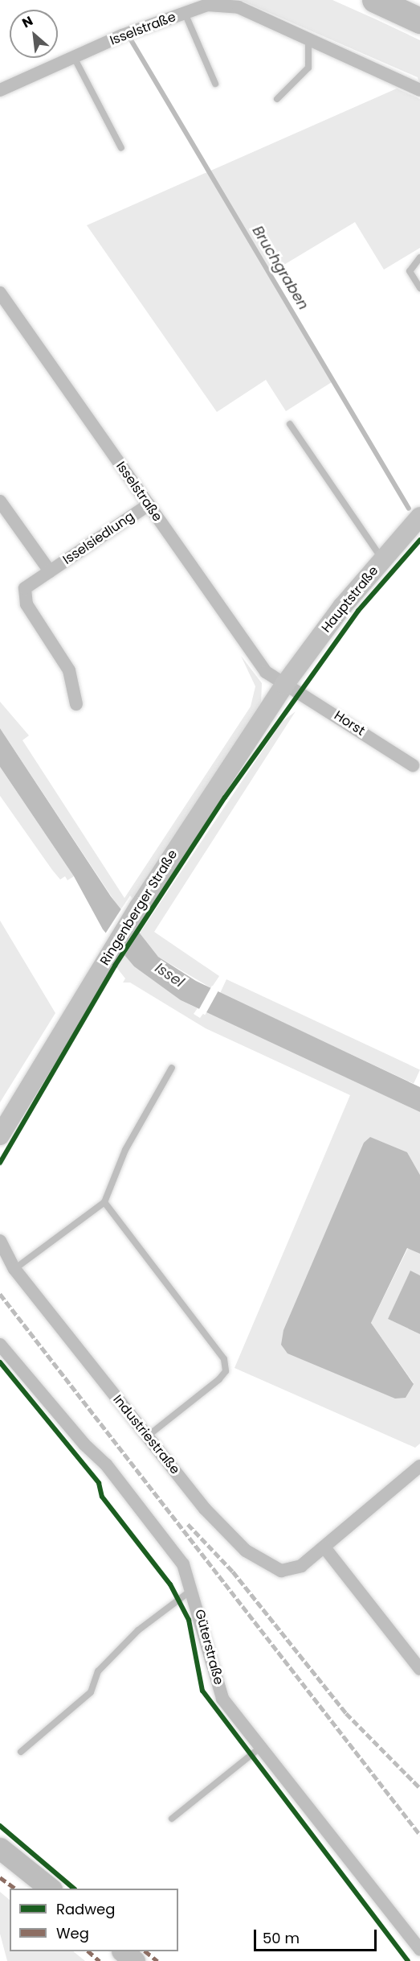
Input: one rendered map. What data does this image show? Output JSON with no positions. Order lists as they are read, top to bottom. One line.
{"streets":{"main road":["Hauptstraße","Ringenberger Straße"],"street":["Isselstraße","Isselsiedlung","Horst","Industriestraße","Güterstraße"]},"crossings":[["Isselstraße","Isselsiedlung"],["Isselstraße","Hauptstraße"],["Isselstraße","Horst"],["Isselstraße","Ringenberger Straße"],["Hauptstraße","Horst"],["Hauptstraße","Ringenberger Straße"],["Horst","Ringenberger Straße"]],"water":["Bruchgraben","Issel"],"legend":["Radweg","Weg"],"scale_bar":"50 m","north":"top left"}
